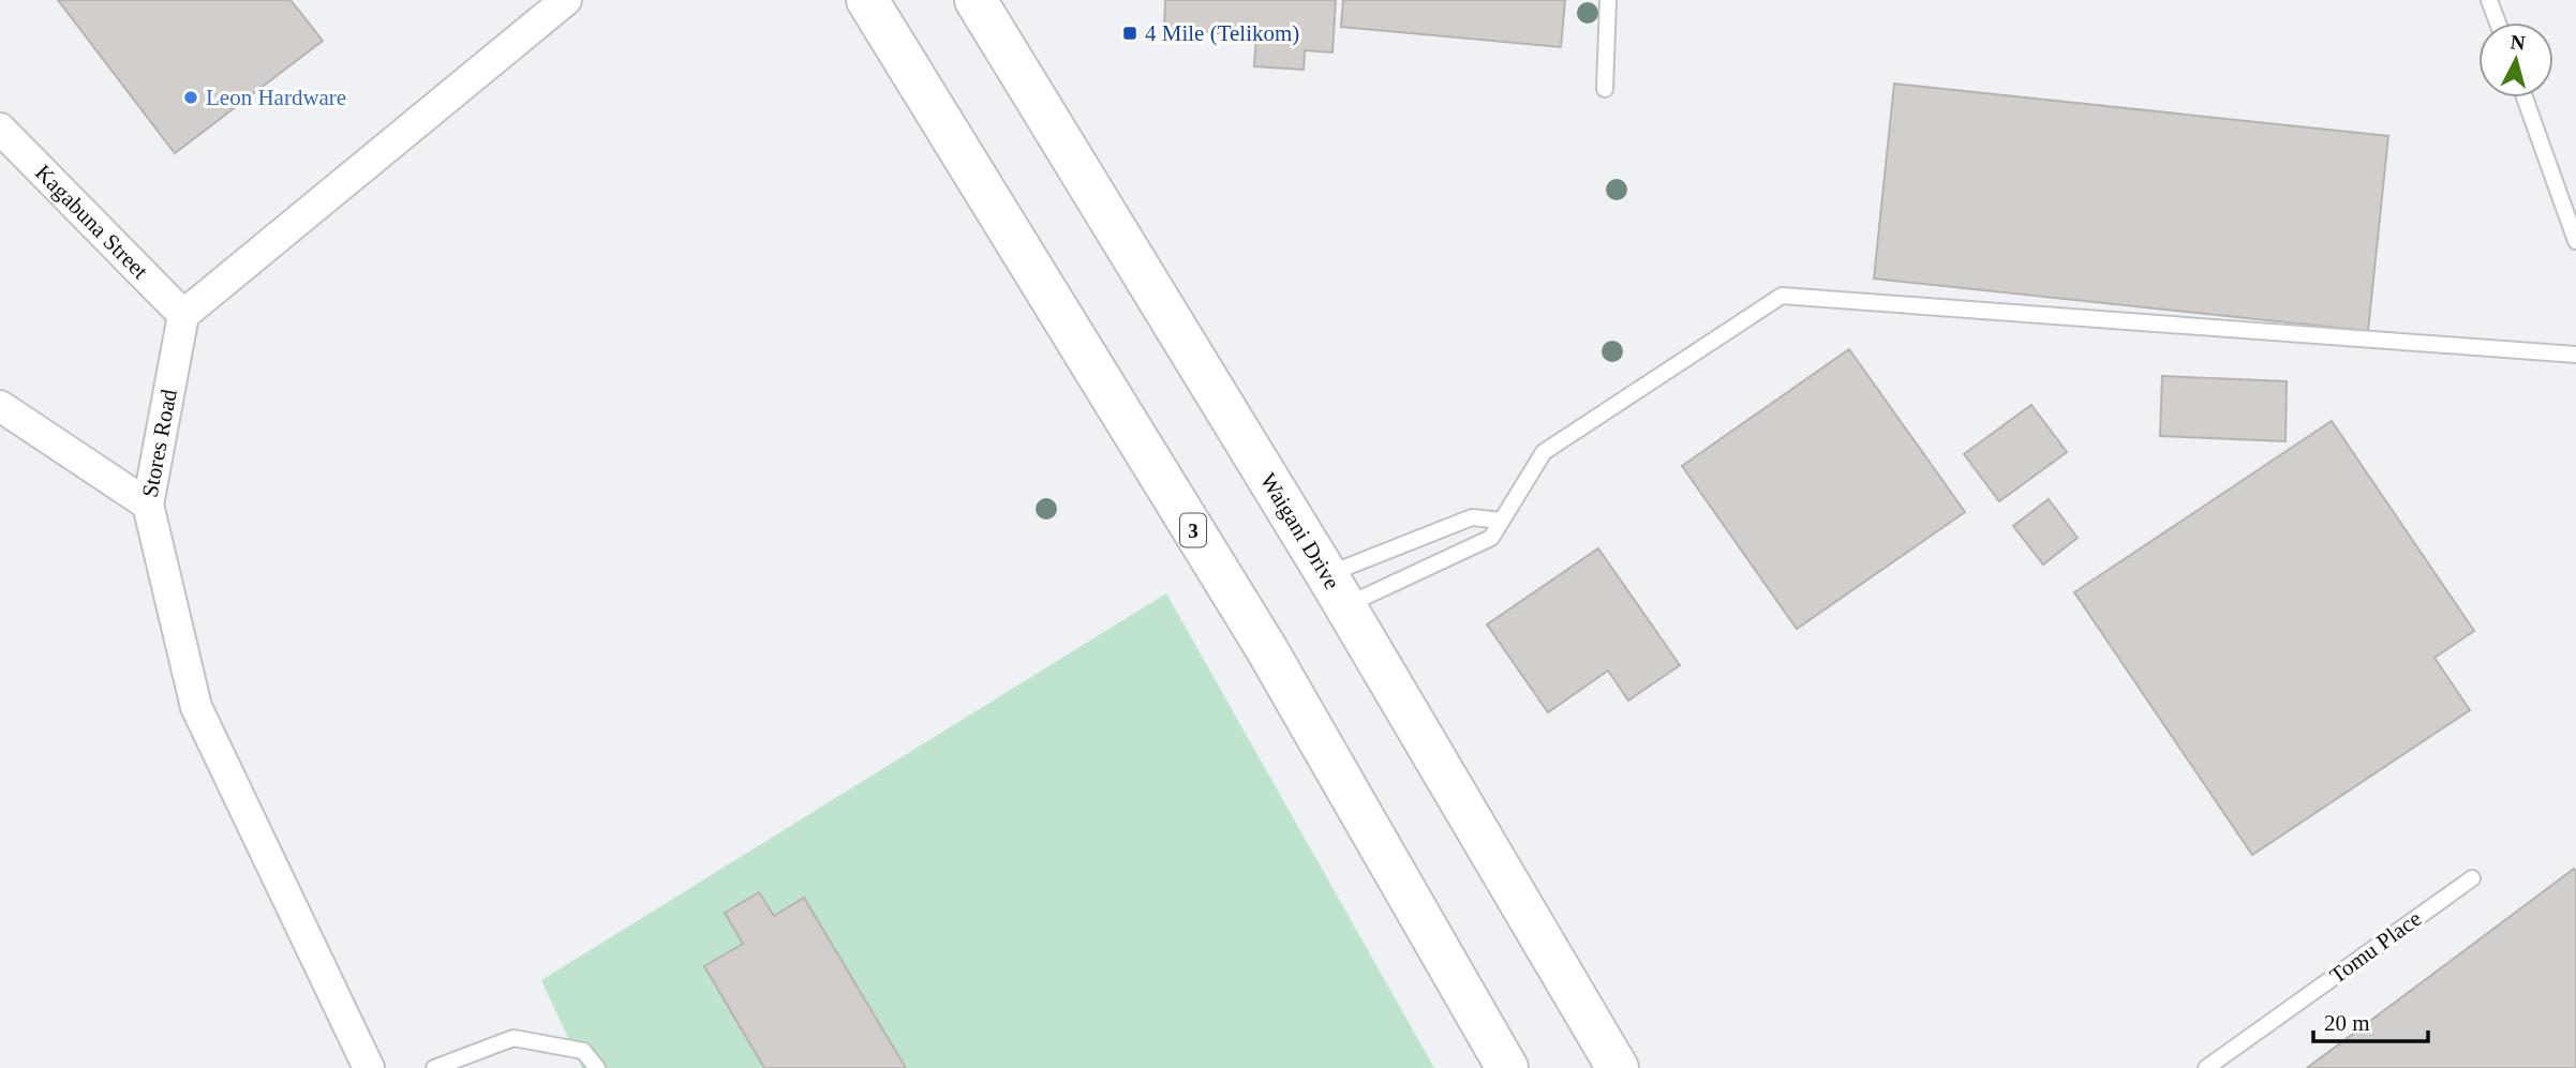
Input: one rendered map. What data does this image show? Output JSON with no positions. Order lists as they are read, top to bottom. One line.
{"streets":{"highway":["3","Waigani Drive"],"street":["Kagabuna Street","Stores Road"],"lane":["Tomu Place"]},"crossings":[["Kagabuna Street","Stores Road"]],"places":{"transit":["4 Mile (Telikom)"],"other":["Leon Hardware"]},"scale_bar":"20 m","north":"top"}
